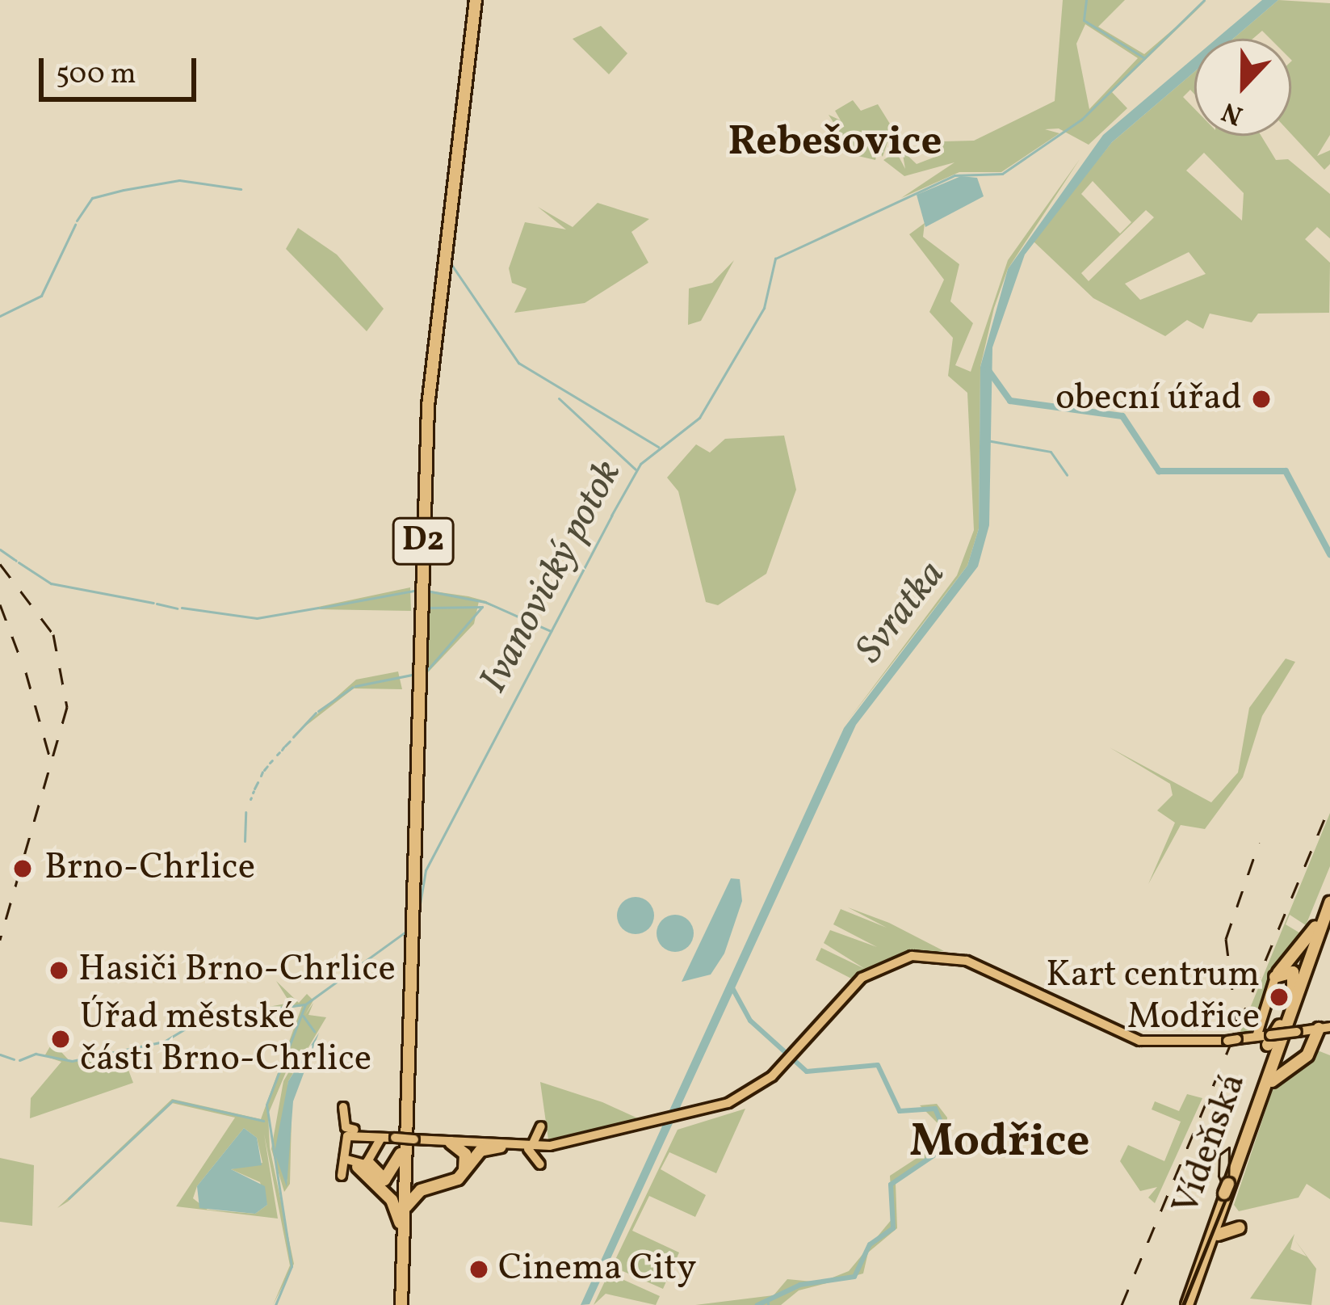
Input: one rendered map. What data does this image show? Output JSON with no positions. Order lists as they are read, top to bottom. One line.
{"streets":{"highway":["D2","Vídeňská"]},"districts":["Rebešovice","Modřice"],"water":["Ivanovický potok","Svratka"],"places":["obecní úřad","Brno-Chrlice","Hasiči Brno-Chrlice","Kart centrum Modřice","Úřad městské části Brno-Chrlice","Cinema City"],"scale_bar":"500 m","north":"bottom"}
